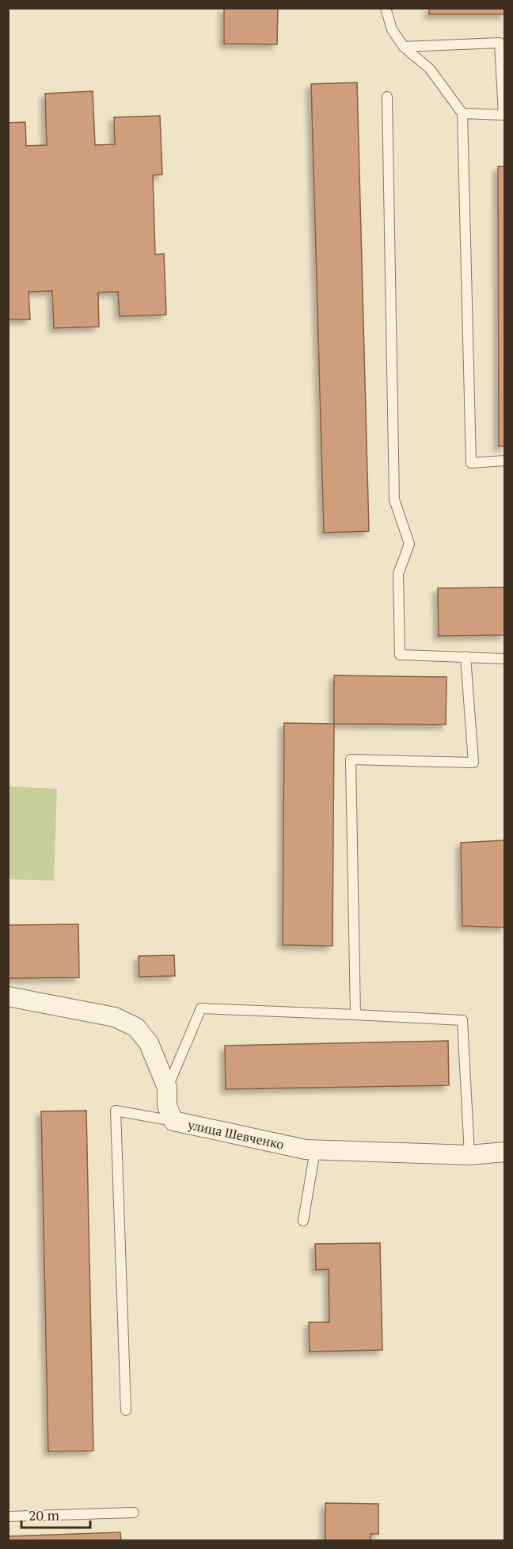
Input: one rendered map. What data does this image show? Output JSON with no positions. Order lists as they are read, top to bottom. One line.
{"streets":{"street":["улица Шевченко"]},"scale_bar":"20 m"}
